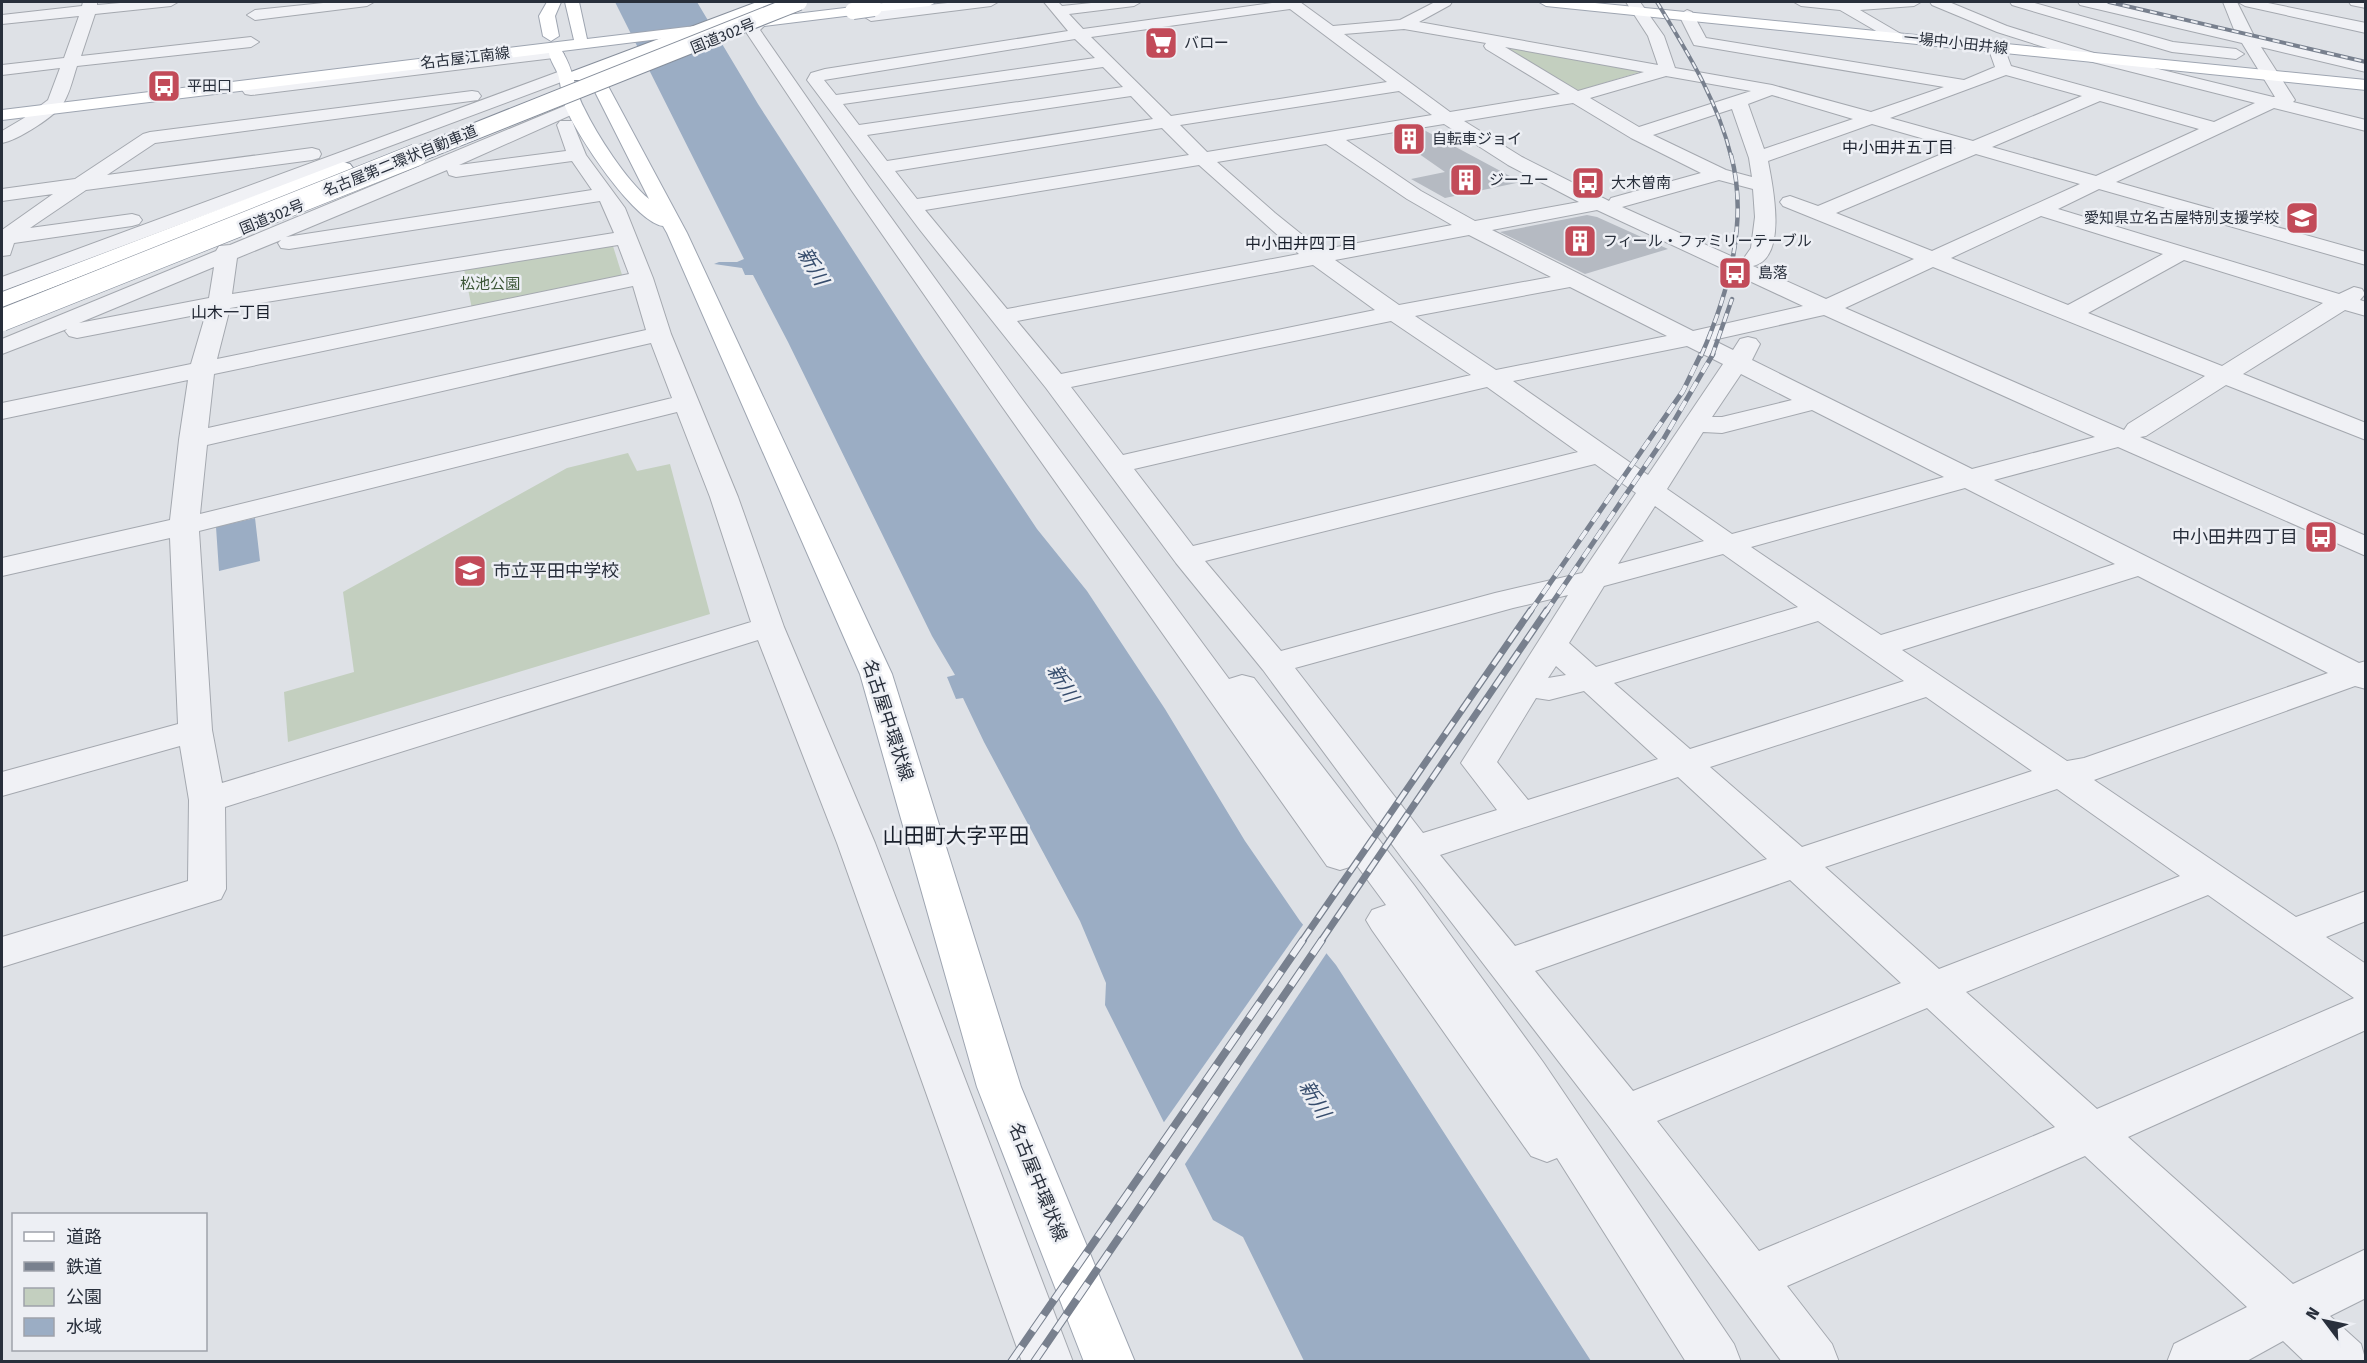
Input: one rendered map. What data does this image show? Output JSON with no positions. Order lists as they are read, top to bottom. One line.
{"streets":{"main road":["国道302号","一場中小田井線","名古屋江南線","名古屋第二環状自動車道","名古屋中環状線"]},"crossings":[["国道302号","名古屋江南線"],["国道302号","名古屋第二環状自動車道"],["国道302号","名古屋中環状線"],["名古屋江南線","名古屋第二環状自動車道"]],"districts":["中小田井五丁目","中小田井四丁目","山木一丁目","山田町大字平田"],"water":["新川"],"parks":["松池公園"],"places":{"supermarket":["バロー"],"bus stop":["平田口","大木曽南","島落","中小田井四丁目"],"building":["自転車ジョイ","ジーユー","フィール・ファミリーテーブル"],"school or university":["愛知県立名古屋特別支援学校","市立平田中学校"]},"legend":["道路","鉄道","公園","水域"],"north":"top left"}
